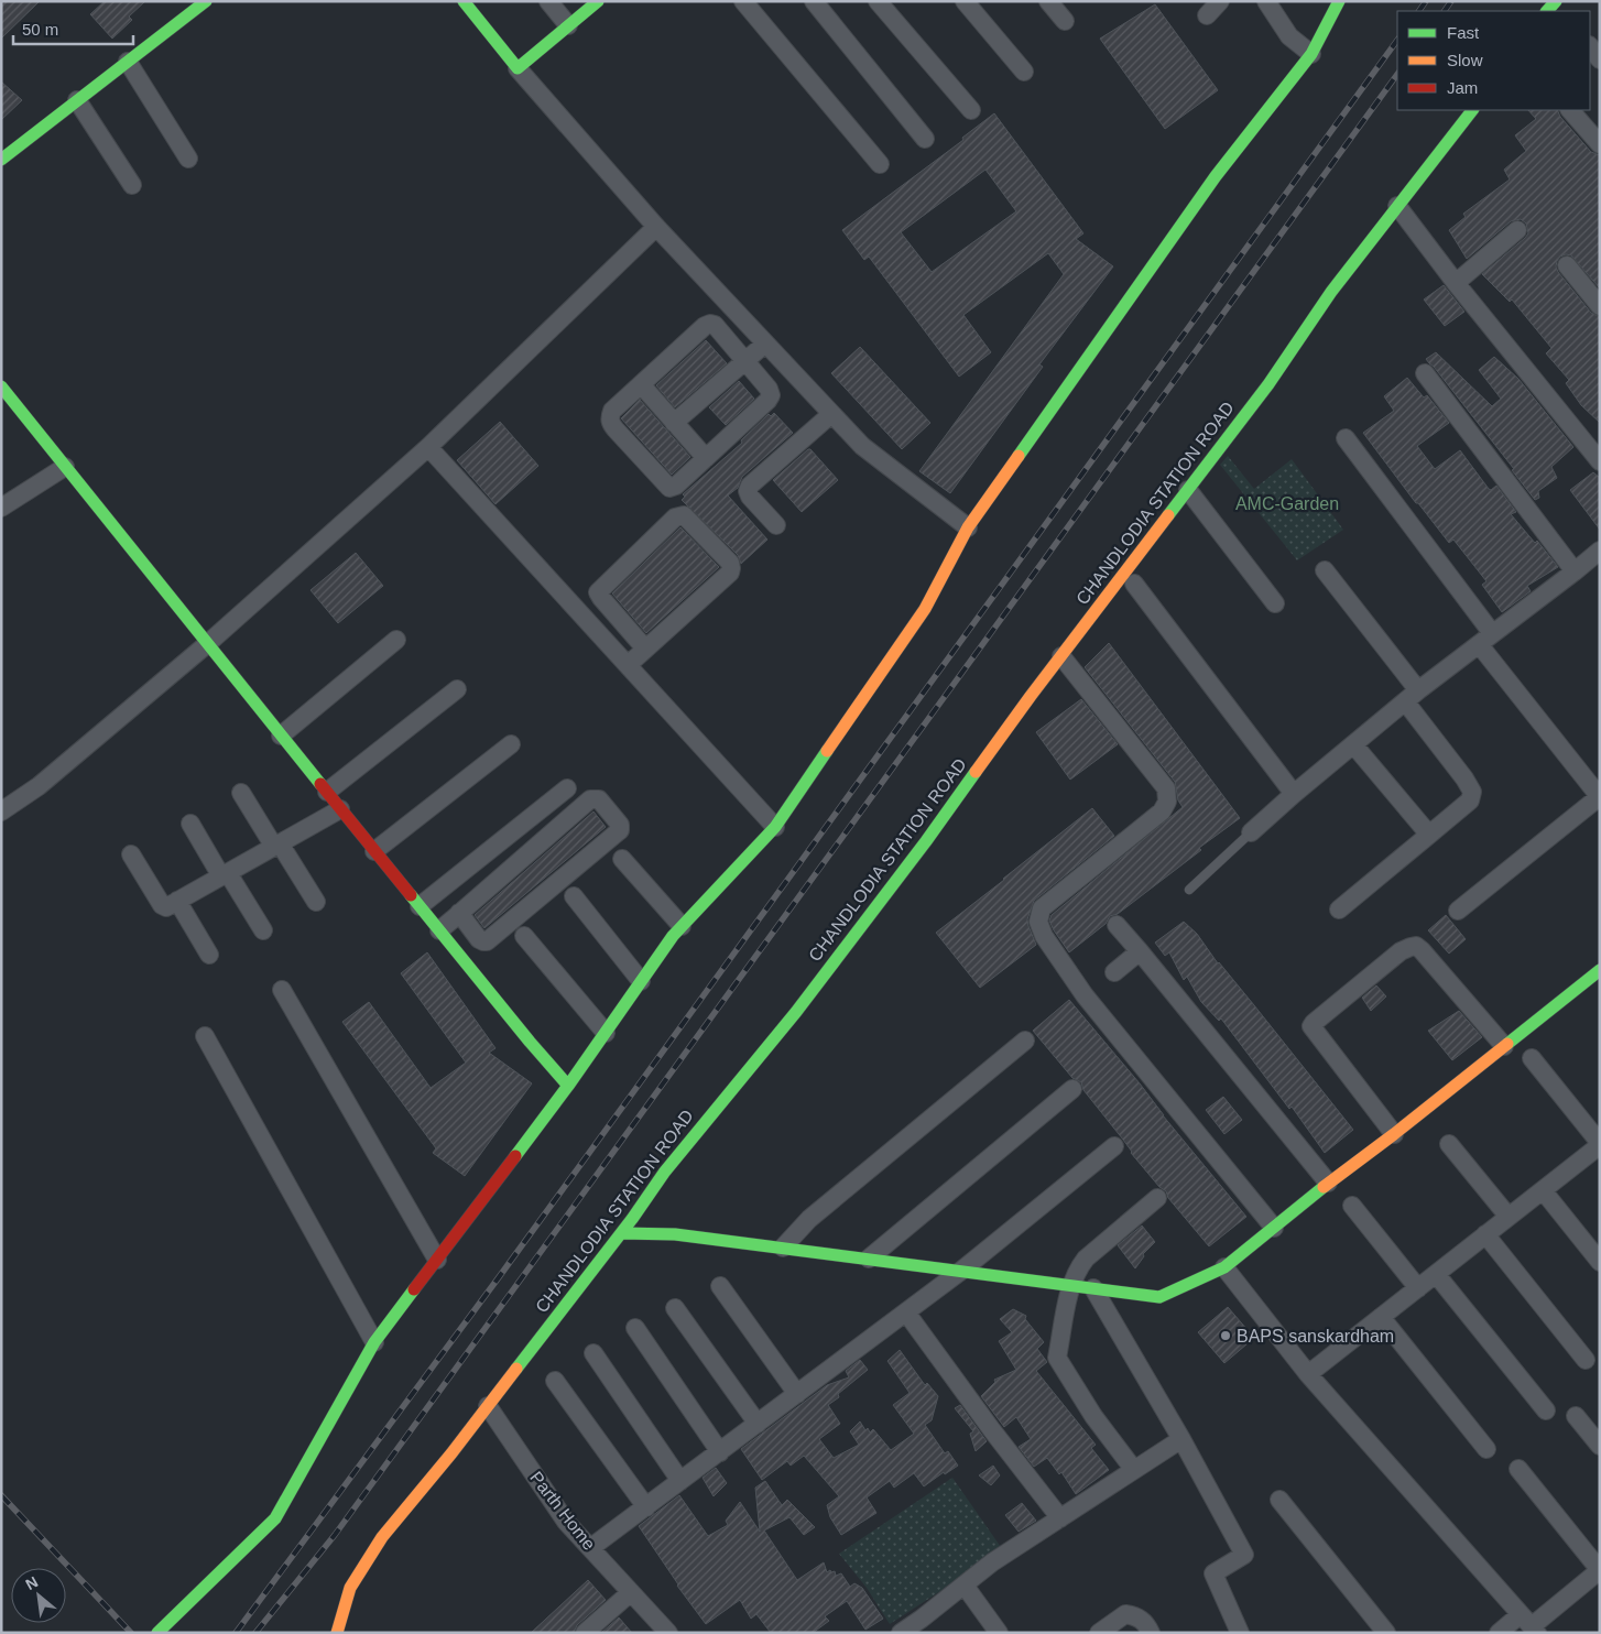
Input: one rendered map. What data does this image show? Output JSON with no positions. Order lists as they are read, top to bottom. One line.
{"streets":{"street":["CHANDLODIA STATION ROAD","Parth Home"]},"crossings":[["CHANDLODIA STATION ROAD","Parth Home"]],"parks":["AMC-Garden"],"places":["BAPS sanskardham"],"legend":["Fast","Slow","Jam"],"scale_bar":"50 m","north":"top left"}
